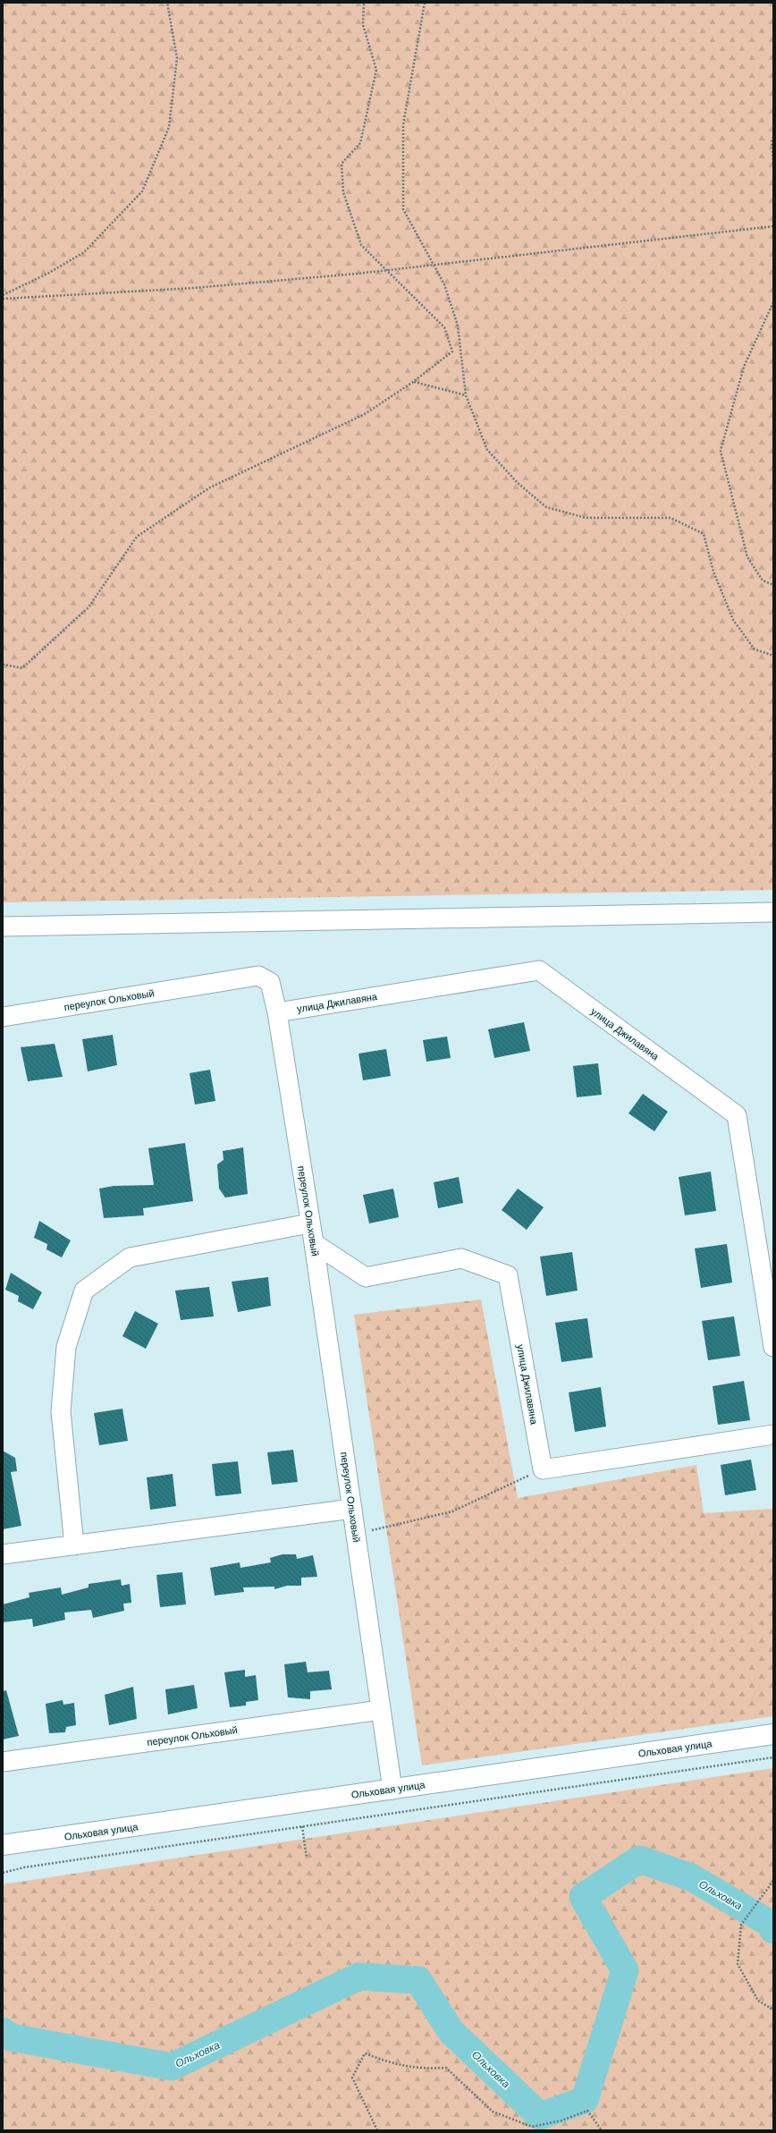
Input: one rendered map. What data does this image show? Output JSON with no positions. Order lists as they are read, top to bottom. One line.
{"streets":{"main road":["Ольховая улица"],"street":["переулок Ольховый","улица Джилавяна"]},"crossings":[["переулок Ольховый","улица Джилавяна"],["переулок Ольховый","Ольховая улица"]],"water":["Ольховка"]}
